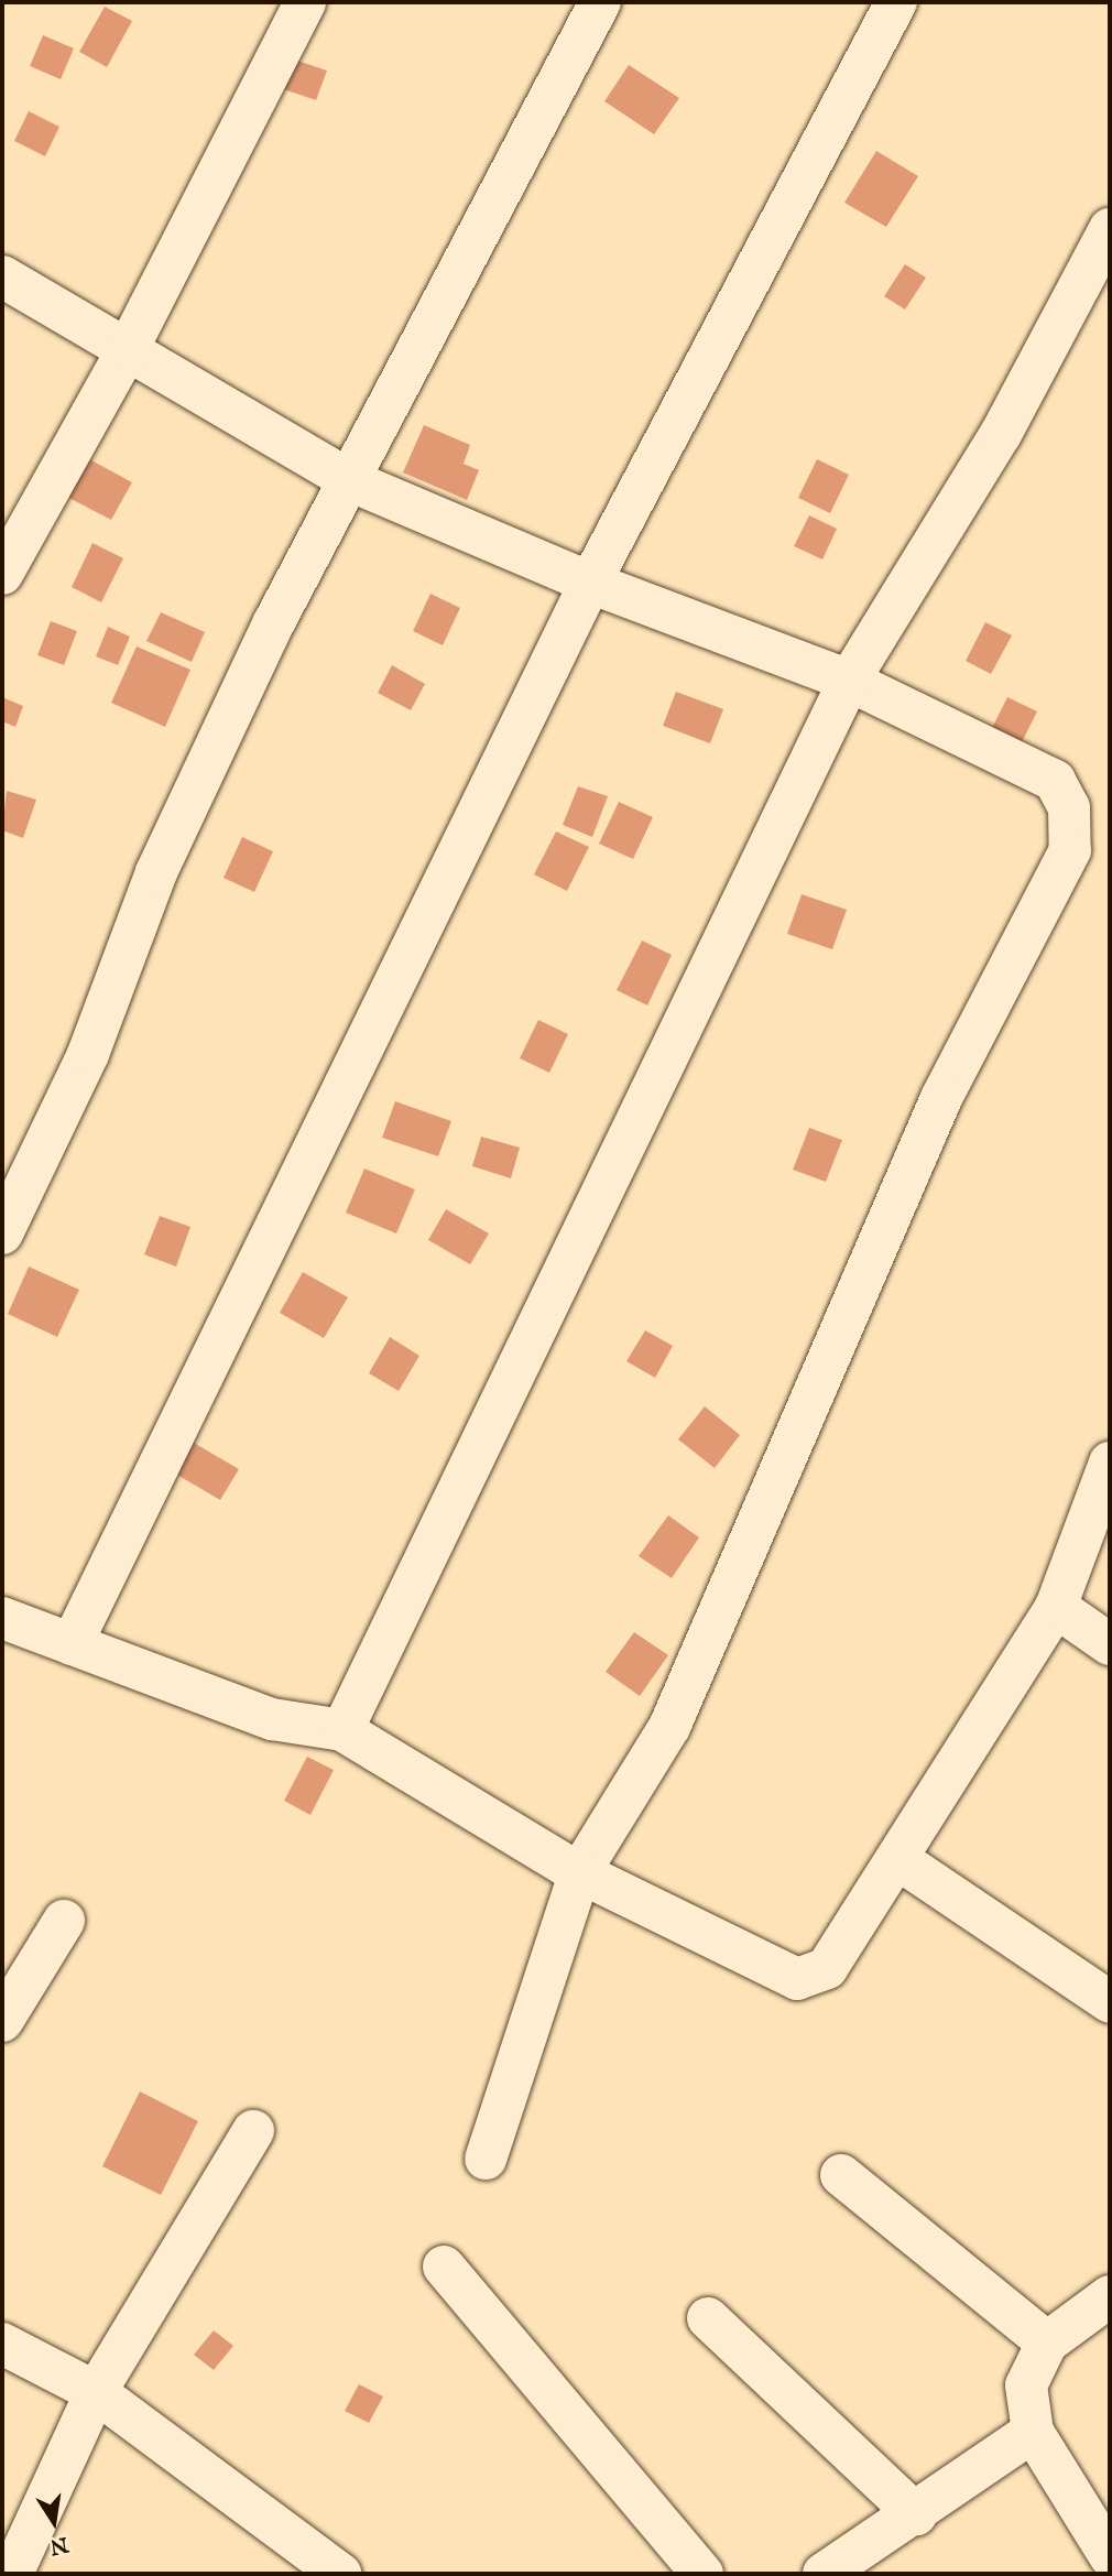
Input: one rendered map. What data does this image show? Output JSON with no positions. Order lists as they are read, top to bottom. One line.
{"north":"bottom"}
